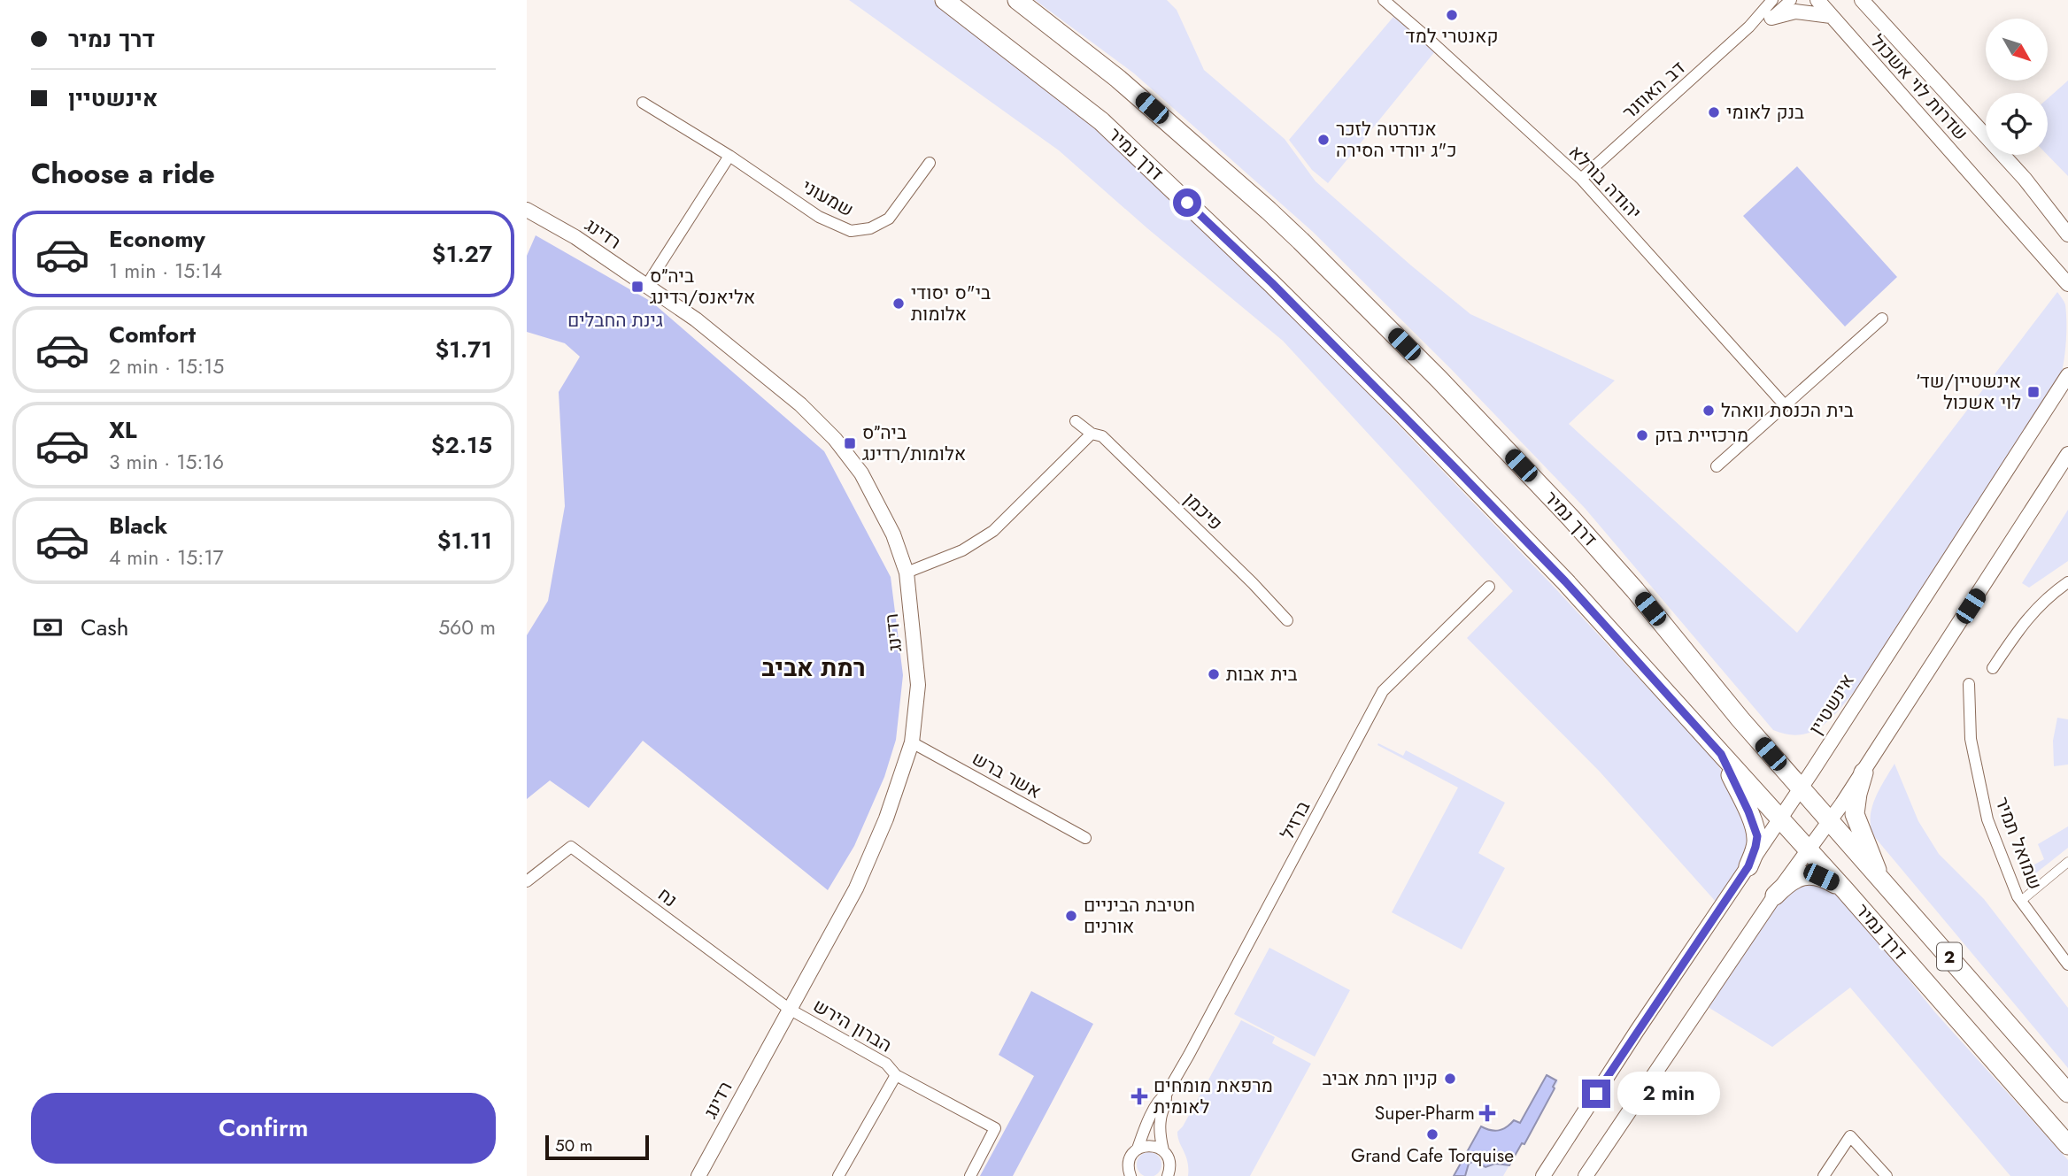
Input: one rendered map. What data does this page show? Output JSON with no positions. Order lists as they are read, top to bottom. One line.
{"streets":{"highway":["דרך נמיר","2"],"street":["שדרות לוי אשכול","דב האוזנר","יהודה בורלא","שמעוני","רדינג","פיכמן","אינשטיין","אשר ברש","ברזיל","שמואל תמיר","נח","הברון הירש"]},"crossings":[["דב האוזנר","יהודה בורלא"],["דרך נמיר","אינשטיין"],["רדינג","אשר ברש"],["רדינג","נח"],["רדינג","הברון הירש"],["נח","הברון הירש"]],"districts":["רמת אביב"],"parks":["גינת החבלים"],"places":{"other":["קאנטרי למד","בנק לאומי","אנדרטה לזכר כ\"ג יורדי הסירה","בי\"ס יסודי אלומות","בית הכנסת וואהל","מרכזיית בזק","בית אבות","חטיבת הביניים אורנים","קניון רמת אביב","Grand Cafe Torquise"],"transit":["ביה״ס אליאנס/רדינג","אינשטיין/שד׳ לוי אשכול","ביה״ס אלומות/רדינג"],"health":["מרפאת מומחים לאומית","Super-Pharm"]},"scale_bar":"50 m","north":"bottom right","page":{"banner":["דרך נמיר","אינשטיין"],"heading":"Choose a ride","list":[{"name":"Economy","note":"1 min · 15:14","value":"$1.27"},{"name":"Comfort","note":"2 min · 15:15","value":"$1.71"},{"name":"XL","note":"3 min · 15:16","value":"$2.15"},{"name":"Black","note":"4 min · 15:17","value":"$1.11"}],"pay":["Cash","560 m"],"bubble":"2 min","buttons":"Confirm","scale":"50 m"}}
